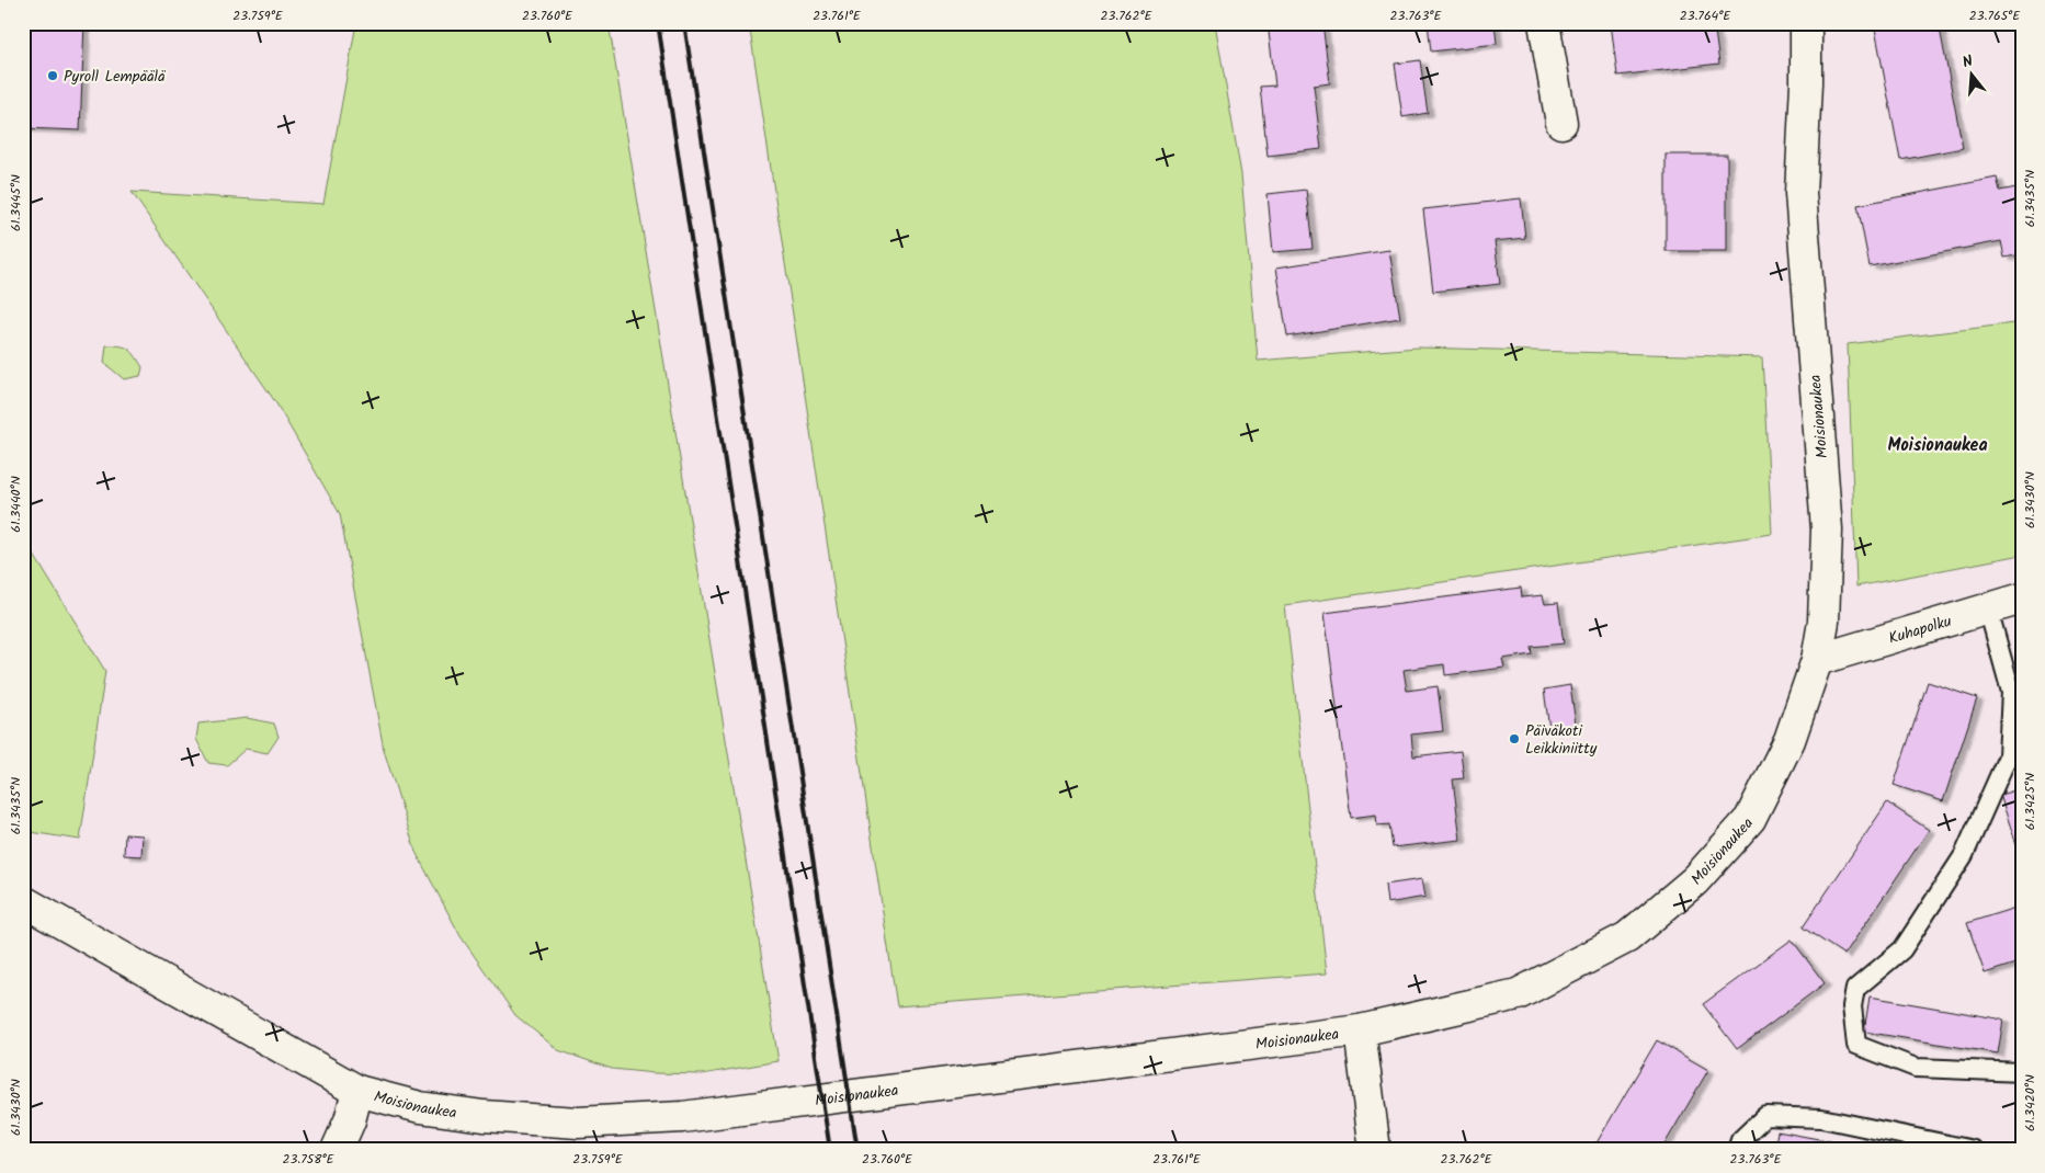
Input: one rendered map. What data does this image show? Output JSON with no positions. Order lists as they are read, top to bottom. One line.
{"streets":{"street":["Moisionaukea","Kuhapolku"]},"crossings":[["Moisionaukea","Kuhapolku"]],"districts":["Moisionaukea"],"places":["Pyroll Lempäälä","Päiväkoti Leikkiniitty"],"north":"top","coordinates":["23.759°E","23.760°E","23.761°E","23.762°E","23.763°E","23.764°E","23.765°E","61.3435°N","61.3445°N","61.3430°N","61.3440°N","61.3425°N","61.3420°N","23.758°E"]}
